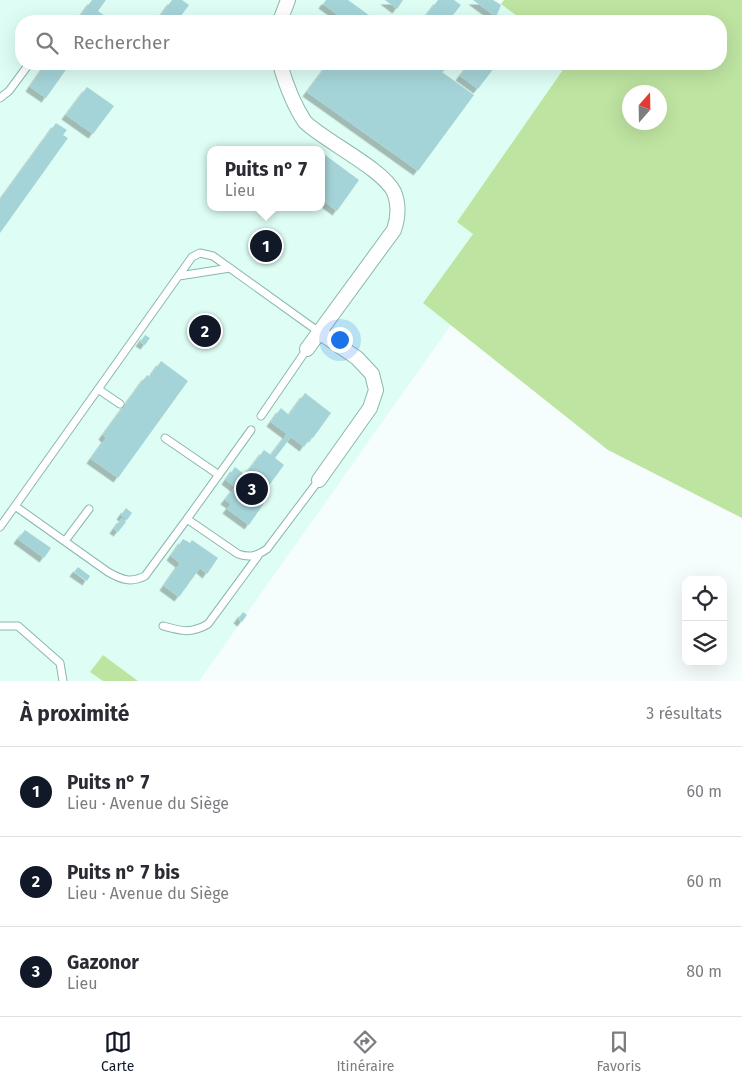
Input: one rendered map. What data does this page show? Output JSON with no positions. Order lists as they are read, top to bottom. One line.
{"north":"top","page":{"search":"Rechercher","popup":["Puits n° 7","Lieu"],"pins":["1","2","3"],"heading":["À proximité","3 résultats"],"list":[{"mark":"1","name":"Puits n° 7","note":"Lieu · Avenue du Siège","value":"60 m"},{"mark":"2","name":"Puits n° 7 bis","note":"Lieu · Avenue du Siège","value":"60 m"},{"mark":"3","name":"Gazonor","note":"Lieu","value":"80 m"}],"nav":["Carte","Itinéraire","Favoris"]}}
